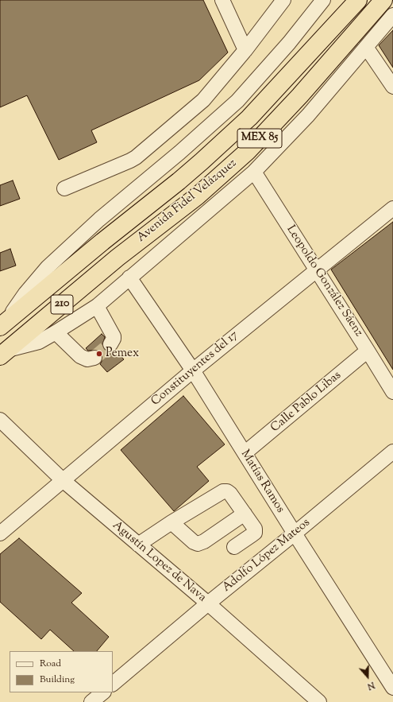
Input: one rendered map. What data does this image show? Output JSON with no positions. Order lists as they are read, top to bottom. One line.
{"streets":{"highway":["MEX 85","Avenida Fidel Velázquez","210"],"street":["Leopoldo González Sáenz","Constituyentes del 17","Calle Pablo Libas","Matías Ramos","Adolfo López Mateos","Agustín Lopez de Nava"]},"crossings":[["Leopoldo González Sáenz","Constituyentes del 17"],["Leopoldo González Sáenz","Calle Pablo Libas"],["Constituyentes del 17","Matías Ramos"],["Constituyentes del 17","Agustín Lopez de Nava"],["Calle Pablo Libas","Matías Ramos"],["Matías Ramos","Adolfo López Mateos"],["Adolfo López Mateos","Agustín Lopez de Nava"]],"places":["Pemex"],"legend":["Road","Building"],"north":"bottom"}
